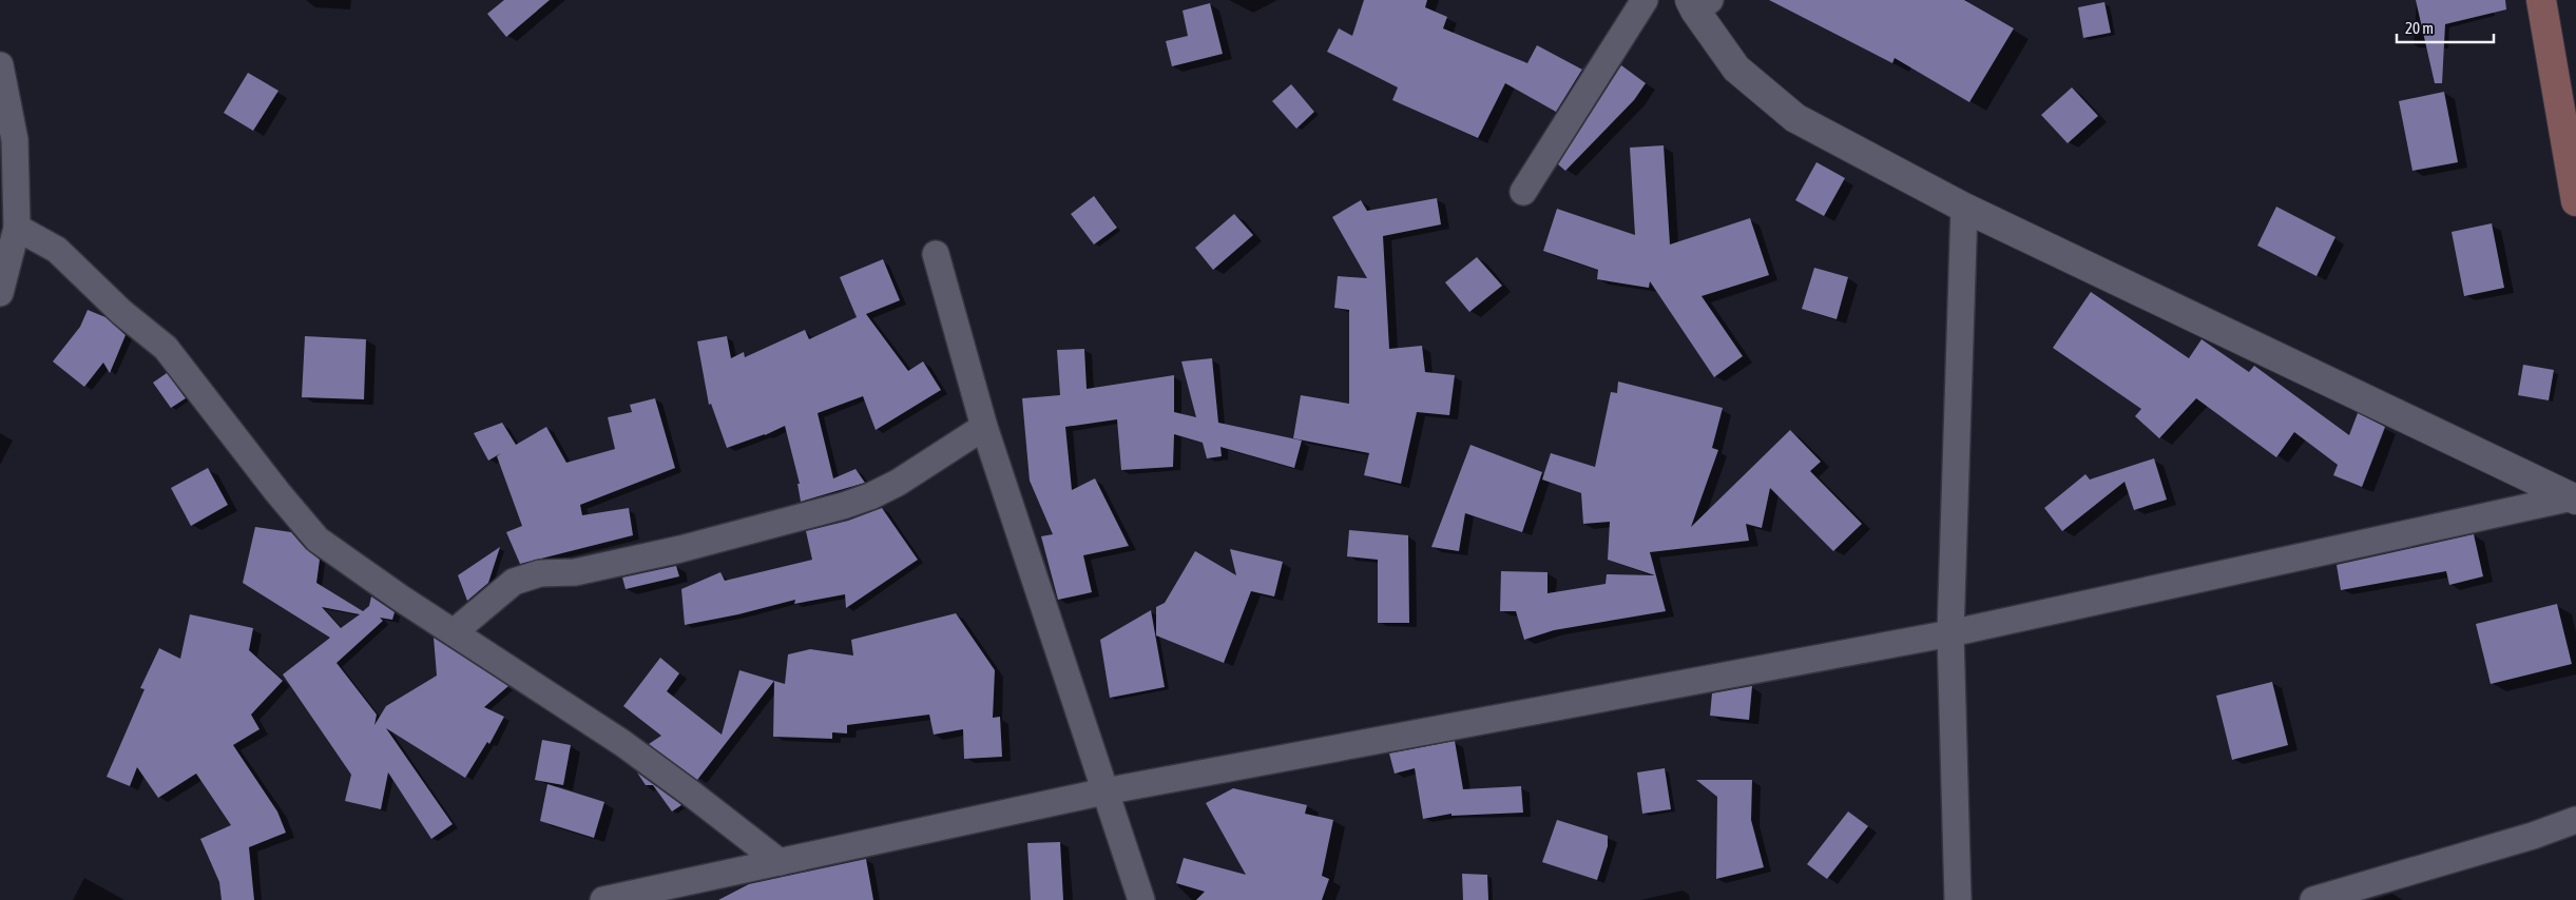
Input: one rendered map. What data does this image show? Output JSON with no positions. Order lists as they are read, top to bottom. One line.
{"scale_bar":"20 m"}
